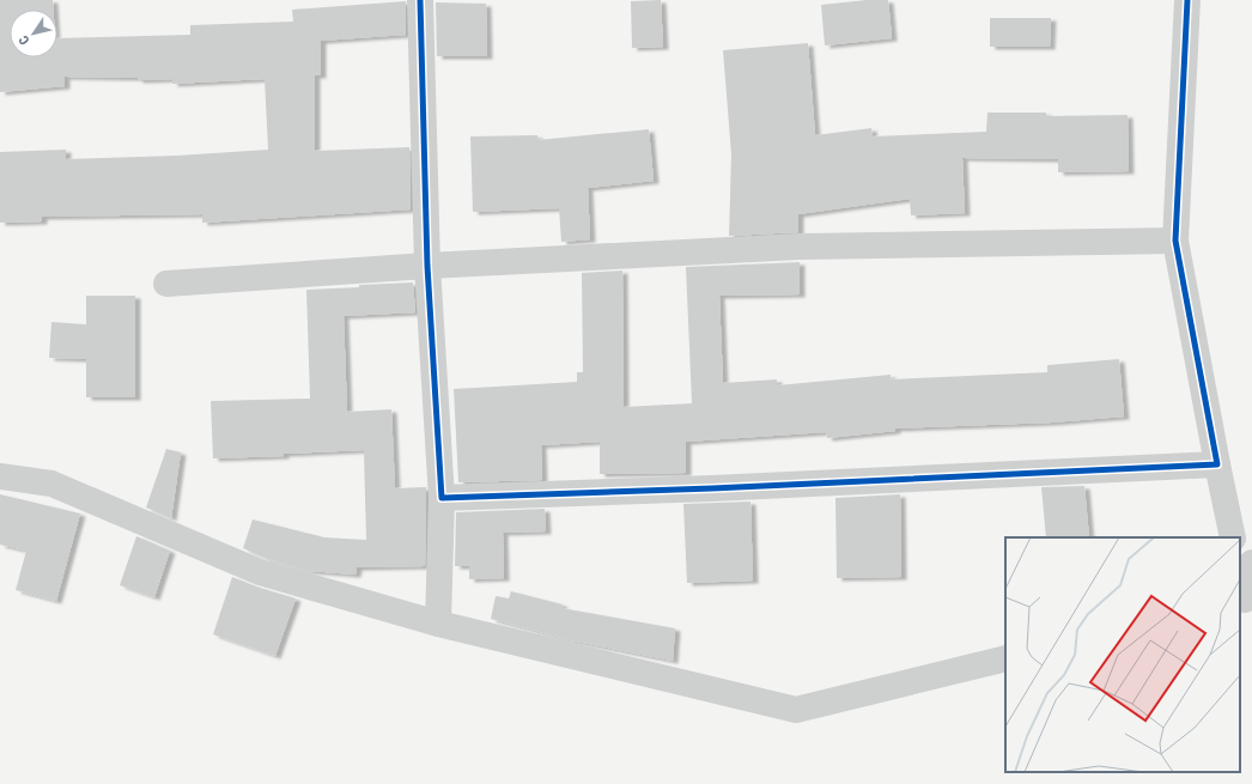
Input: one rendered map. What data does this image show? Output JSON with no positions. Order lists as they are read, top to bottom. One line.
{"north":"bottom left"}
